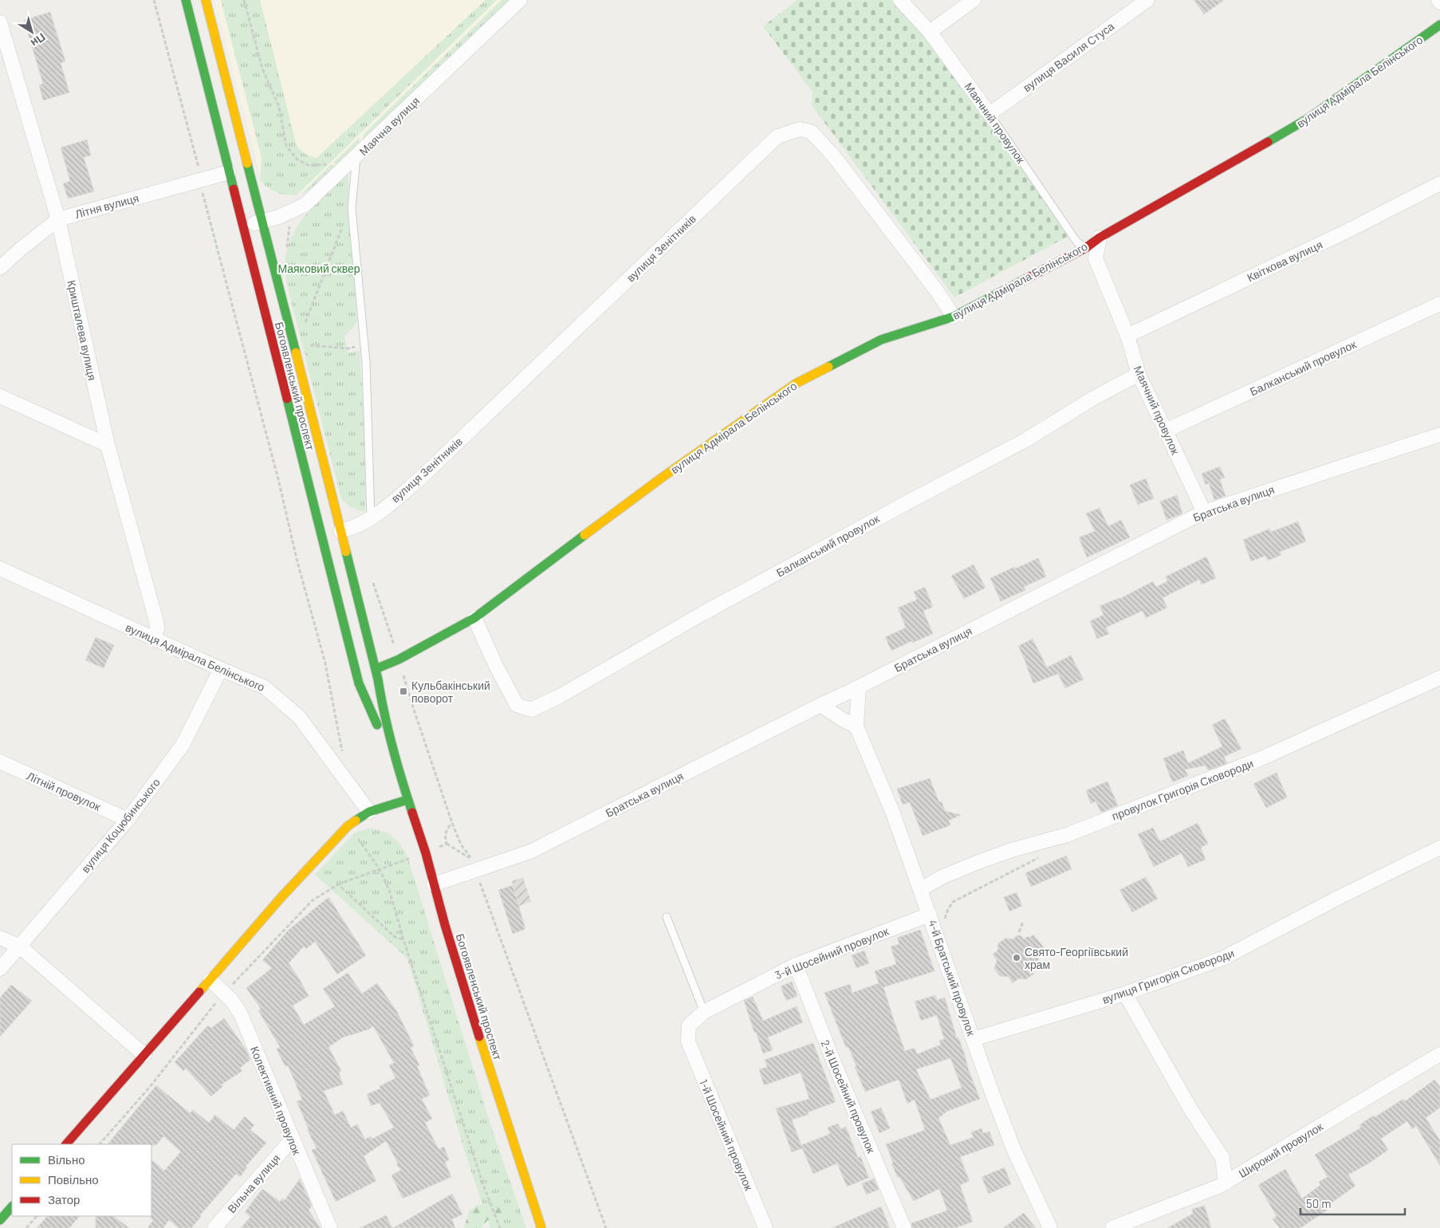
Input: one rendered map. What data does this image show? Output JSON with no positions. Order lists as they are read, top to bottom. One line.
{"streets":{"main road":["вулиця Адмірала Белінського","Богоявленський проспект"],"street":["вулиця Василя Стуса","Маячний провулок","Маячна вулиця","Літня вулиця","вулиця Зенітників","Квіткова вулиця","Кришталева вулиця","Балканський провулок","Братська вулиця","провулок Григорія Сковороди","Літній провулок","вулиця Коцюбинського","3-й Шосейний провулок","вулиця Григорія Сковороди","4-й Братський провулок","2-й Шосейний провулок","Колективний провулок","1-й Шосейний провулок","Широкий провулок","Вільна вулиця"]},"crossings":[["вулиця Василя Стуса","Маячний провулок"],["вулиця Адмірала Белінського","Маячний провулок"],["вулиця Адмірала Белінського","вулиця Зенітників"],["вулиця Адмірала Белінського","Кришталева вулиця"],["вулиця Адмірала Белінського","Балканський провулок"],["вулиця Адмірала Белінського","Богоявленський проспект"],["вулиця Адмірала Белінського","вулиця Коцюбинського"],["Маячний провулок","Квіткова вулиця"],["Маячний провулок","Балканський провулок"],["Маячний провулок","Братська вулиця"],["Маячна вулиця","Богоявленський проспект"],["Літня вулиця","Кришталева вулиця"],["Літня вулиця","Богоявленський проспект"],["вулиця Зенітників","Богоявленський проспект"],["Богоявленський проспект","Братська вулиця"],["Братська вулиця","4-й Братський провулок"],["провулок Григорія Сковороди","4-й Братський провулок"],["Літній провулок","вулиця Коцюбинського"],["3-й Шосейний провулок","4-й Братський провулок"],["3-й Шосейний провулок","2-й Шосейний провулок"],["3-й Шосейний провулок","1-й Шосейний провулок"],["вулиця Григорія Сковороди","4-й Братський провулок"],["Колективний провулок","Вільна вулиця"]],"parks":["Маяковий сквер"],"places":{"transit":["Кульбакінський поворот"],"other":["Свято-Георгіївський храм"]},"legend":["Вільно","Повільно","Затор"],"scale_bar":"50 m","north":"bottom right"}
